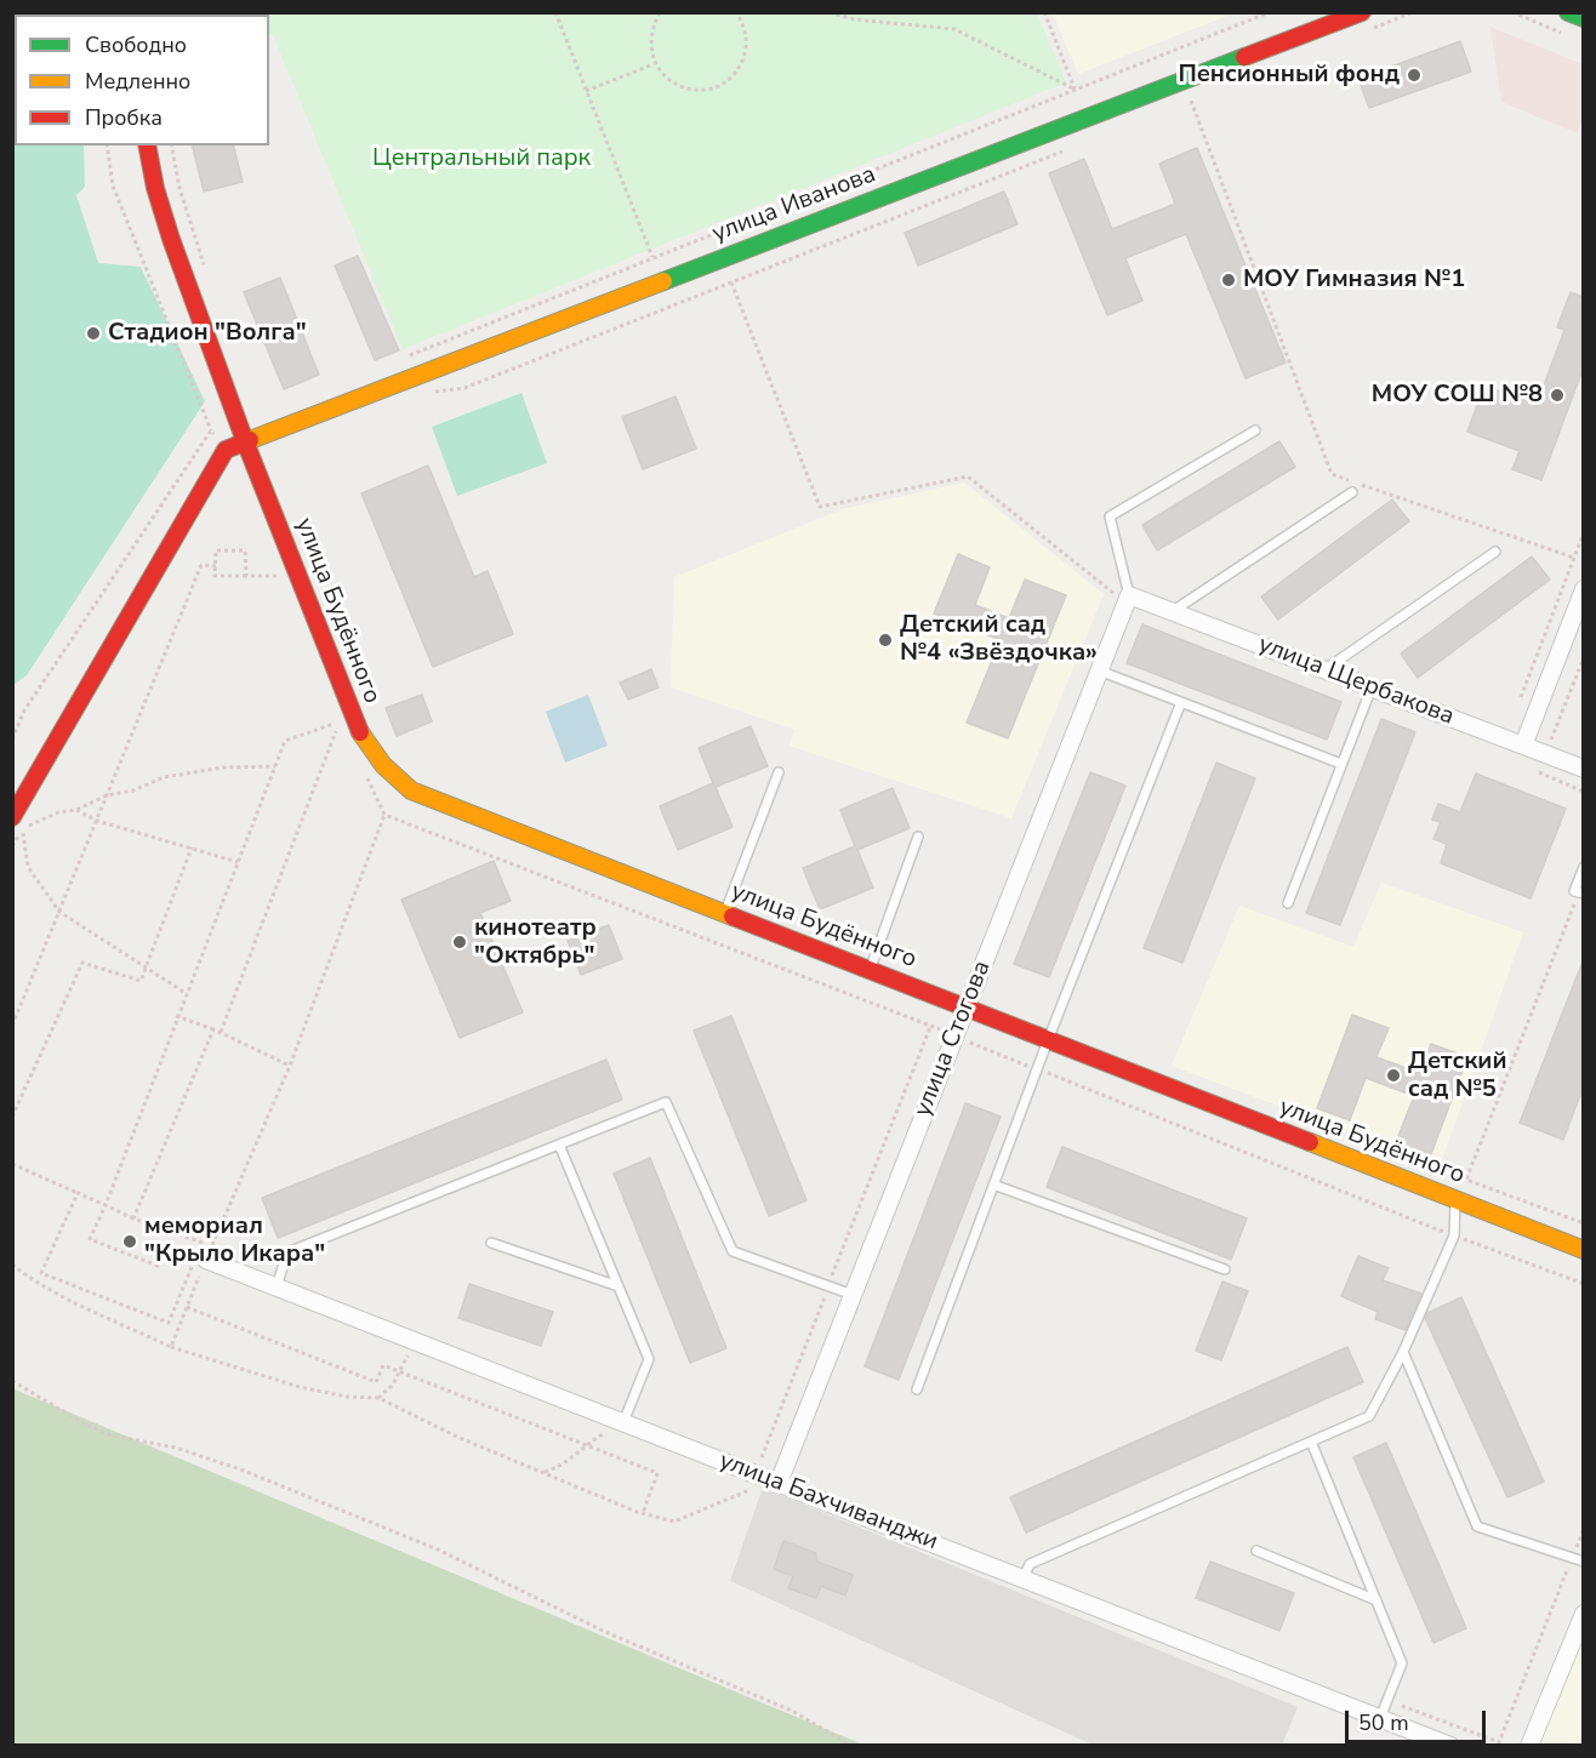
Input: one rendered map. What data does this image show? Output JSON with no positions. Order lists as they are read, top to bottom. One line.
{"streets":{"street":["улица Иванова","улица Будённого","улица Щербакова","улица Стогова","улица Бахчиванджи"]},"crossings":[["улица Иванова","улица Будённого"],["улица Будённого","улица Стогова"],["улица Щербакова","улица Стогова"],["улица Стогова","улица Бахчиванджи"]],"parks":["Центральный парк"],"places":["Пенсионный фонд","МОУ Гимназия №1","Стадион \"Волга\"","МОУ СОШ №8","Детский сад №4 «Звёздочка»","кинотеатр \"Октябрь\"","Детский сад №5","мемориал \"Крыло Икара\""],"legend":["Свободно","Медленно","Пробка"],"scale_bar":"50 m"}
